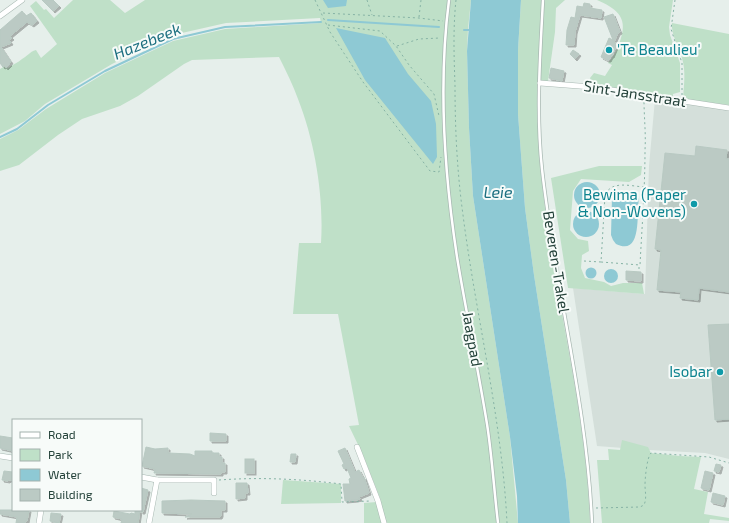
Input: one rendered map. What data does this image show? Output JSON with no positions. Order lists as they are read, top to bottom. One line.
{"streets":{"street":["Sint-Jansstraat"],"lane":["Beveren-Trakel","Jaagpad"]},"crossings":[["Sint-Jansstraat","Beveren-Trakel"]],"water":["Hazebeek","Leie"],"places":["'Te Beaulieu'","Bewima (Paper & Non-Wovens)","Isobar"],"legend":["Road","Park","Water","Building"]}
